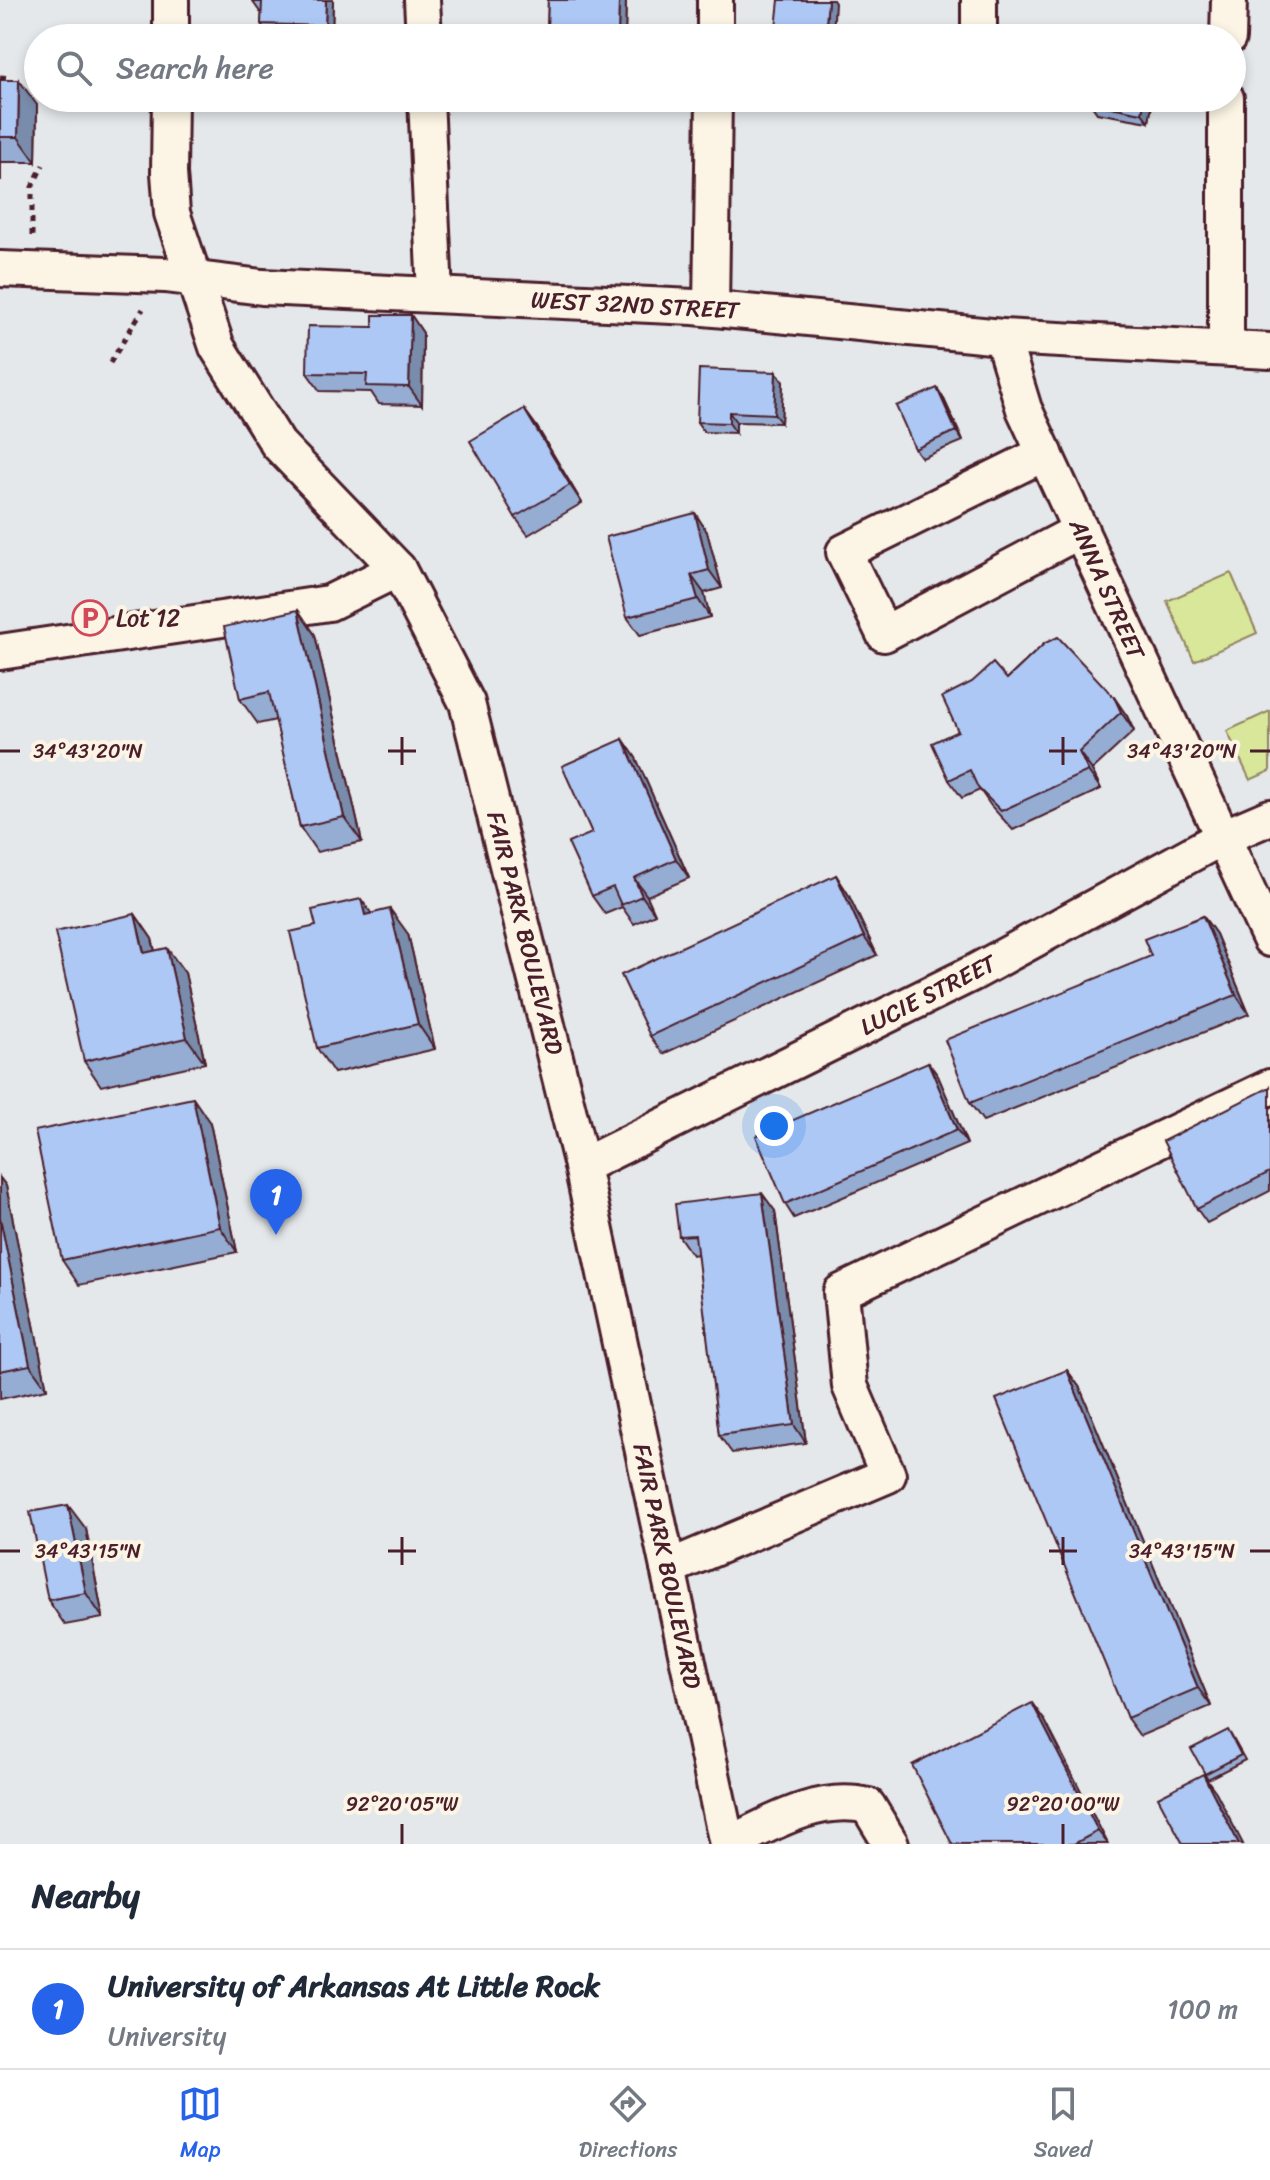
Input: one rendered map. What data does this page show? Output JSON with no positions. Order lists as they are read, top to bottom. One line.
{"streets":{"street":["WEST 32ND STREET","ANNA STREET","FAIR PARK BOULEVARD","LUCIE STREET"]},"crossings":[["WEST 32ND STREET","ANNA STREET"],["WEST 32ND STREET","FAIR PARK BOULEVARD"],["ANNA STREET","LUCIE STREET"],["FAIR PARK BOULEVARD","LUCIE STREET"]],"places":{"parking":["Lot 12"]},"page":{"search":"Search here","pins":"1","heading":"Nearby","list":[{"mark":"1","name":"University of Arkansas At Little Rock","note":"University","value":"100 m"}],"nav":["Map","Directions","Saved"]},"coordinates":["34°43'20\"N","34°43'15\"N","92°20'05\"W","92°20'00\"W"]}
